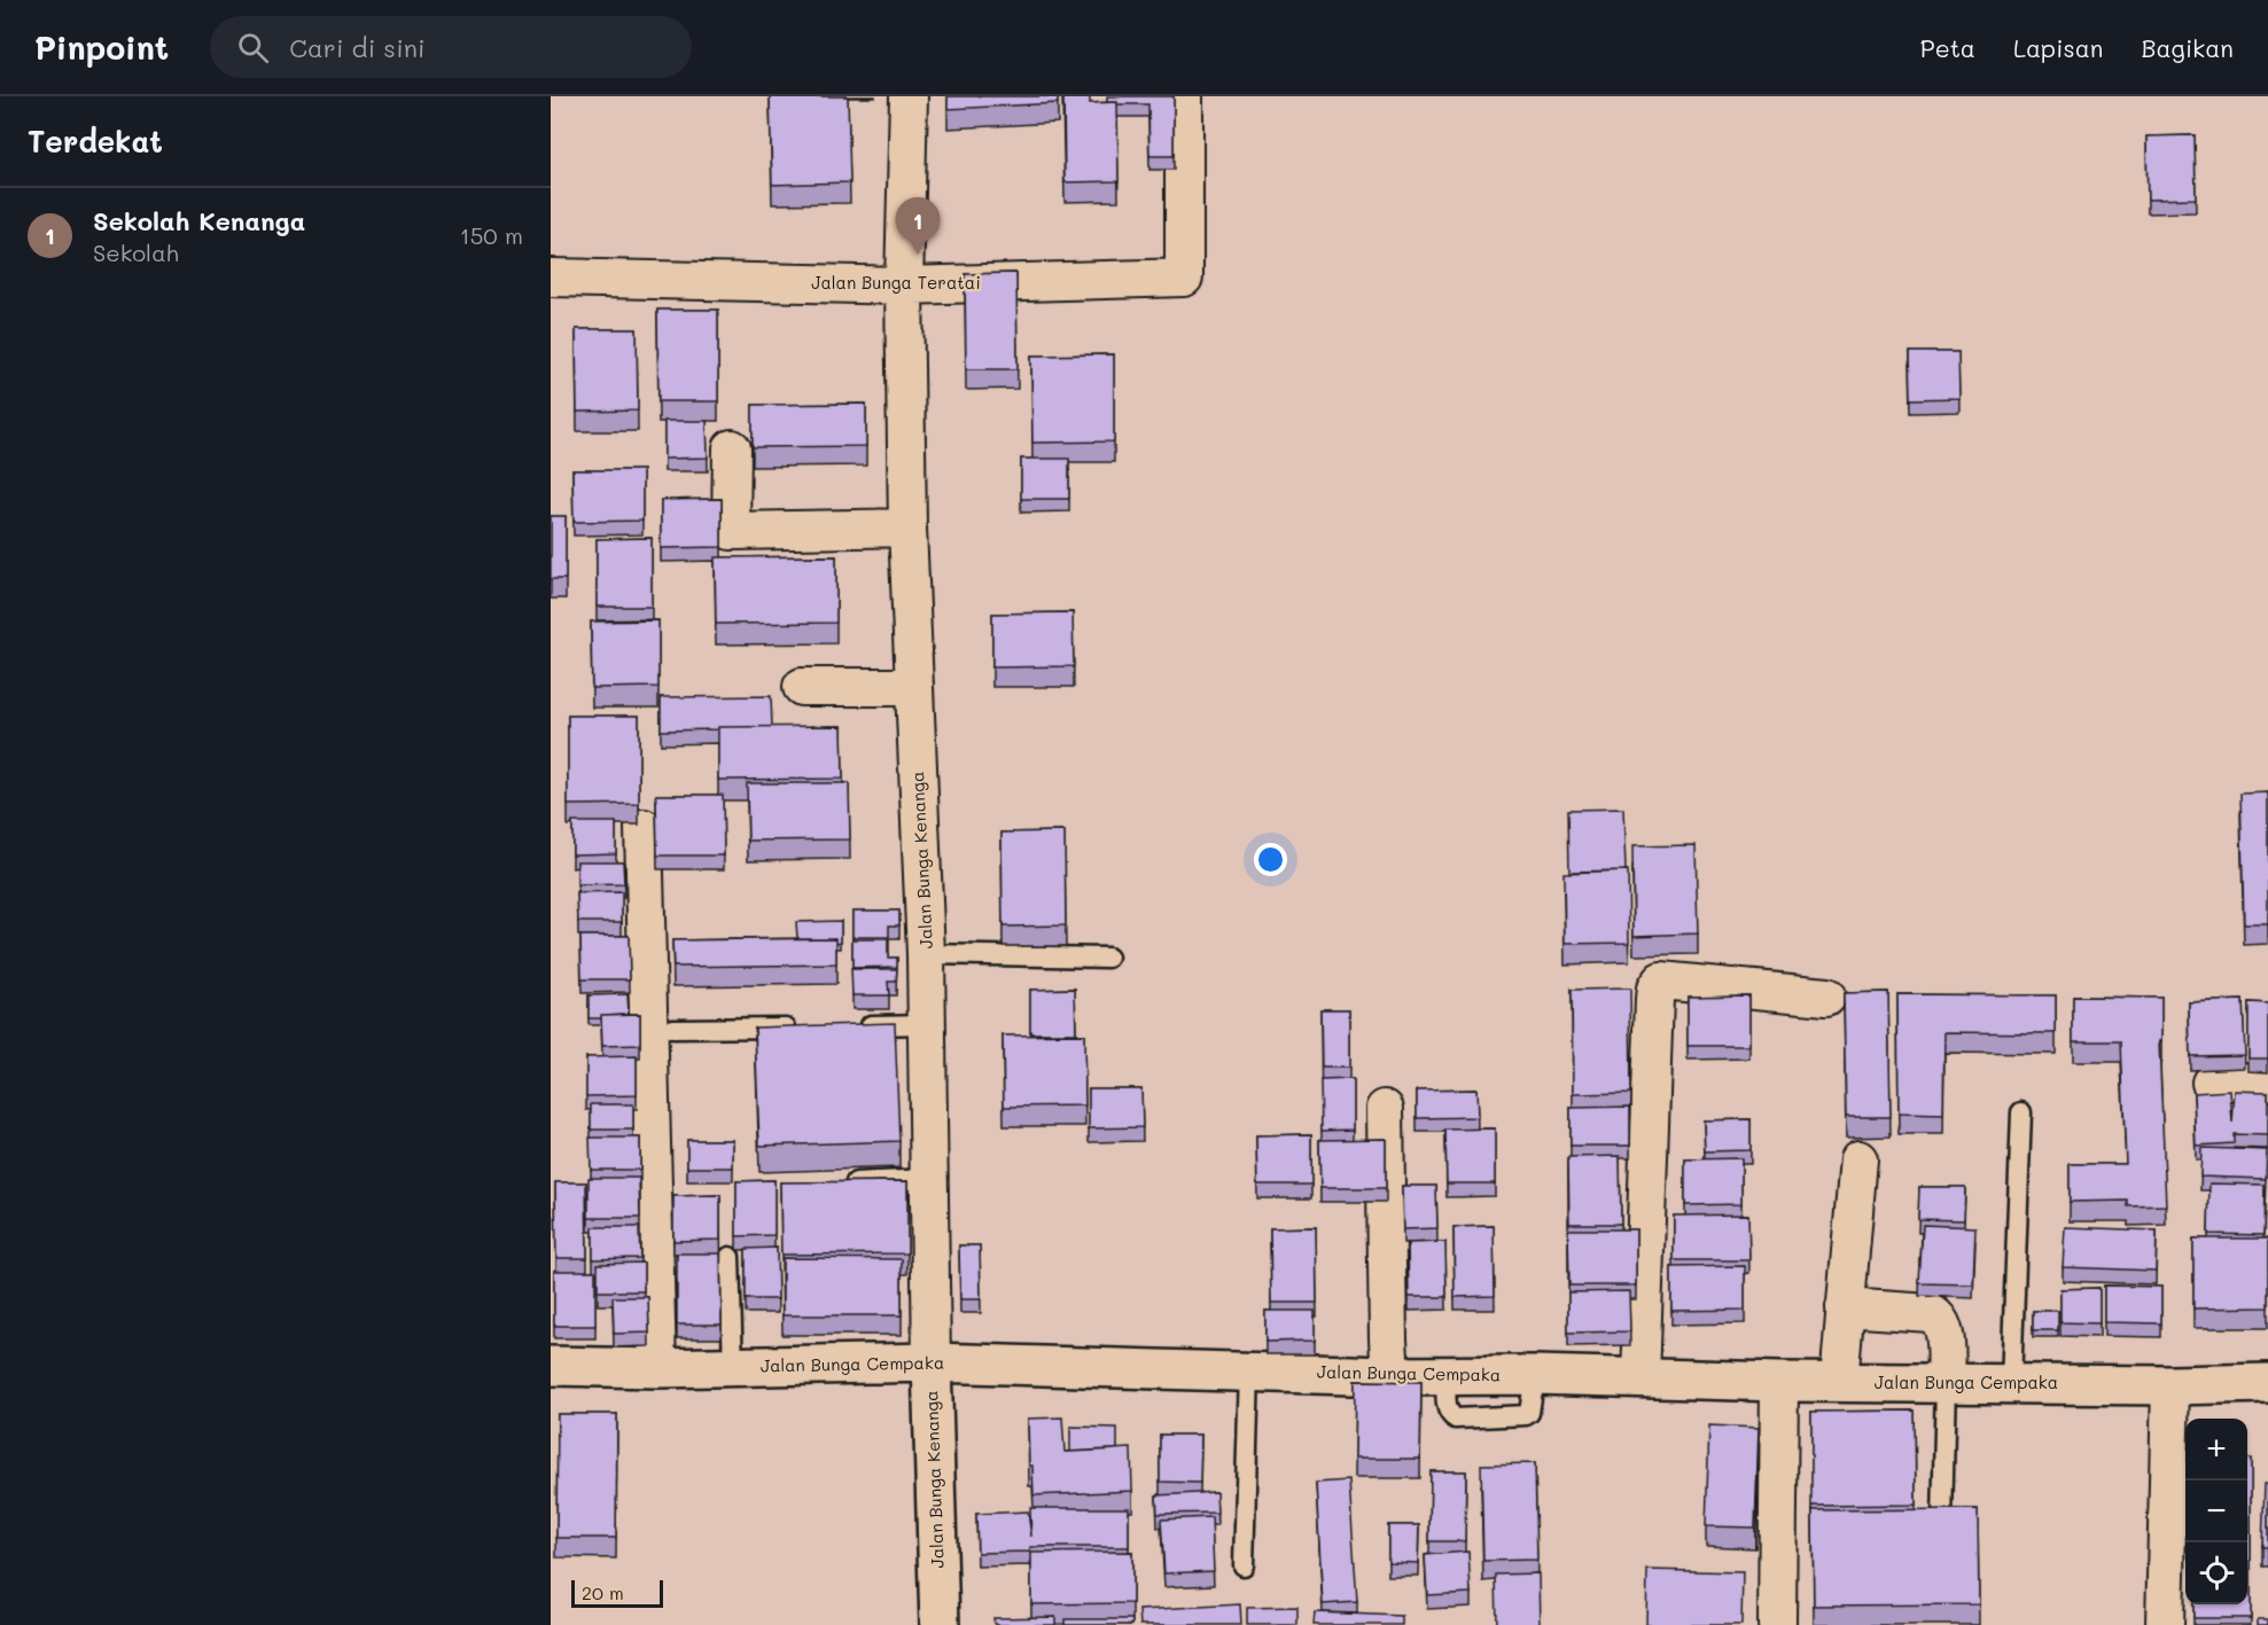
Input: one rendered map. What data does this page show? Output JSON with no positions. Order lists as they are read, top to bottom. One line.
{"streets":{"street":["Jalan Bunga Teratai","Jalan Bunga Kenanga","Jalan Bunga Cempaka"]},"crossings":[["Jalan Bunga Teratai","Jalan Bunga Kenanga"],["Jalan Bunga Kenanga","Jalan Bunga Cempaka"]],"scale_bar":"20 m","page":{"header":"Pinpoint","search":"Cari di sini","nav":["Peta","Lapisan","Bagikan"],"heading":"Terdekat","list":[{"mark":"1","name":"Sekolah Kenanga","note":"Sekolah","value":"150 m"}],"pins":"1","map_buttons":["+","−"],"scale":"20 m"}}
